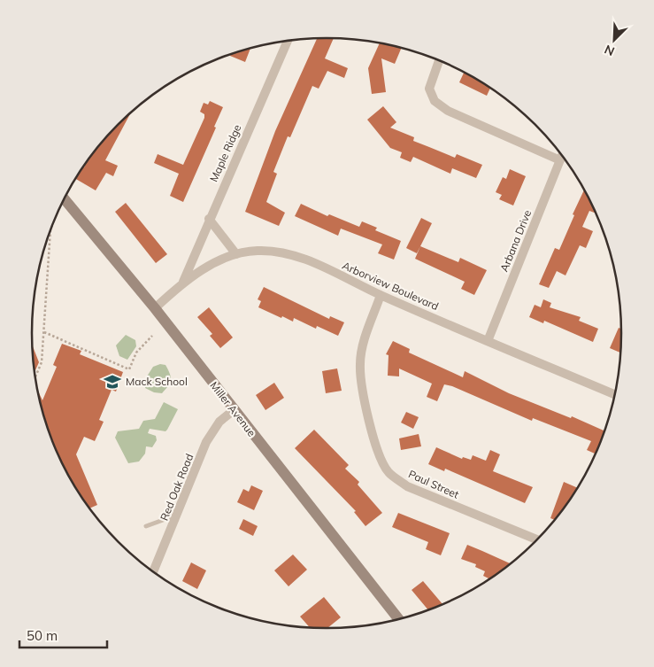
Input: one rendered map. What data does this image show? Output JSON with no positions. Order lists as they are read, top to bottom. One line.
{"streets":{"main road":["Miller Avenue"],"street":["Maple Ridge","Arbana Drive","Arborview Boulevard","Paul Street","Red Oak Road"]},"crossings":[["Maple Ridge","Arborview Boulevard"],["Arbana Drive","Arborview Boulevard"],["Arborview Boulevard","Miller Avenue"],["Arborview Boulevard","Paul Street"],["Miller Avenue","Red Oak Road"]],"places":{"school or university":["Mack School"]},"scale_bar":"50 m","north":"bottom left"}
